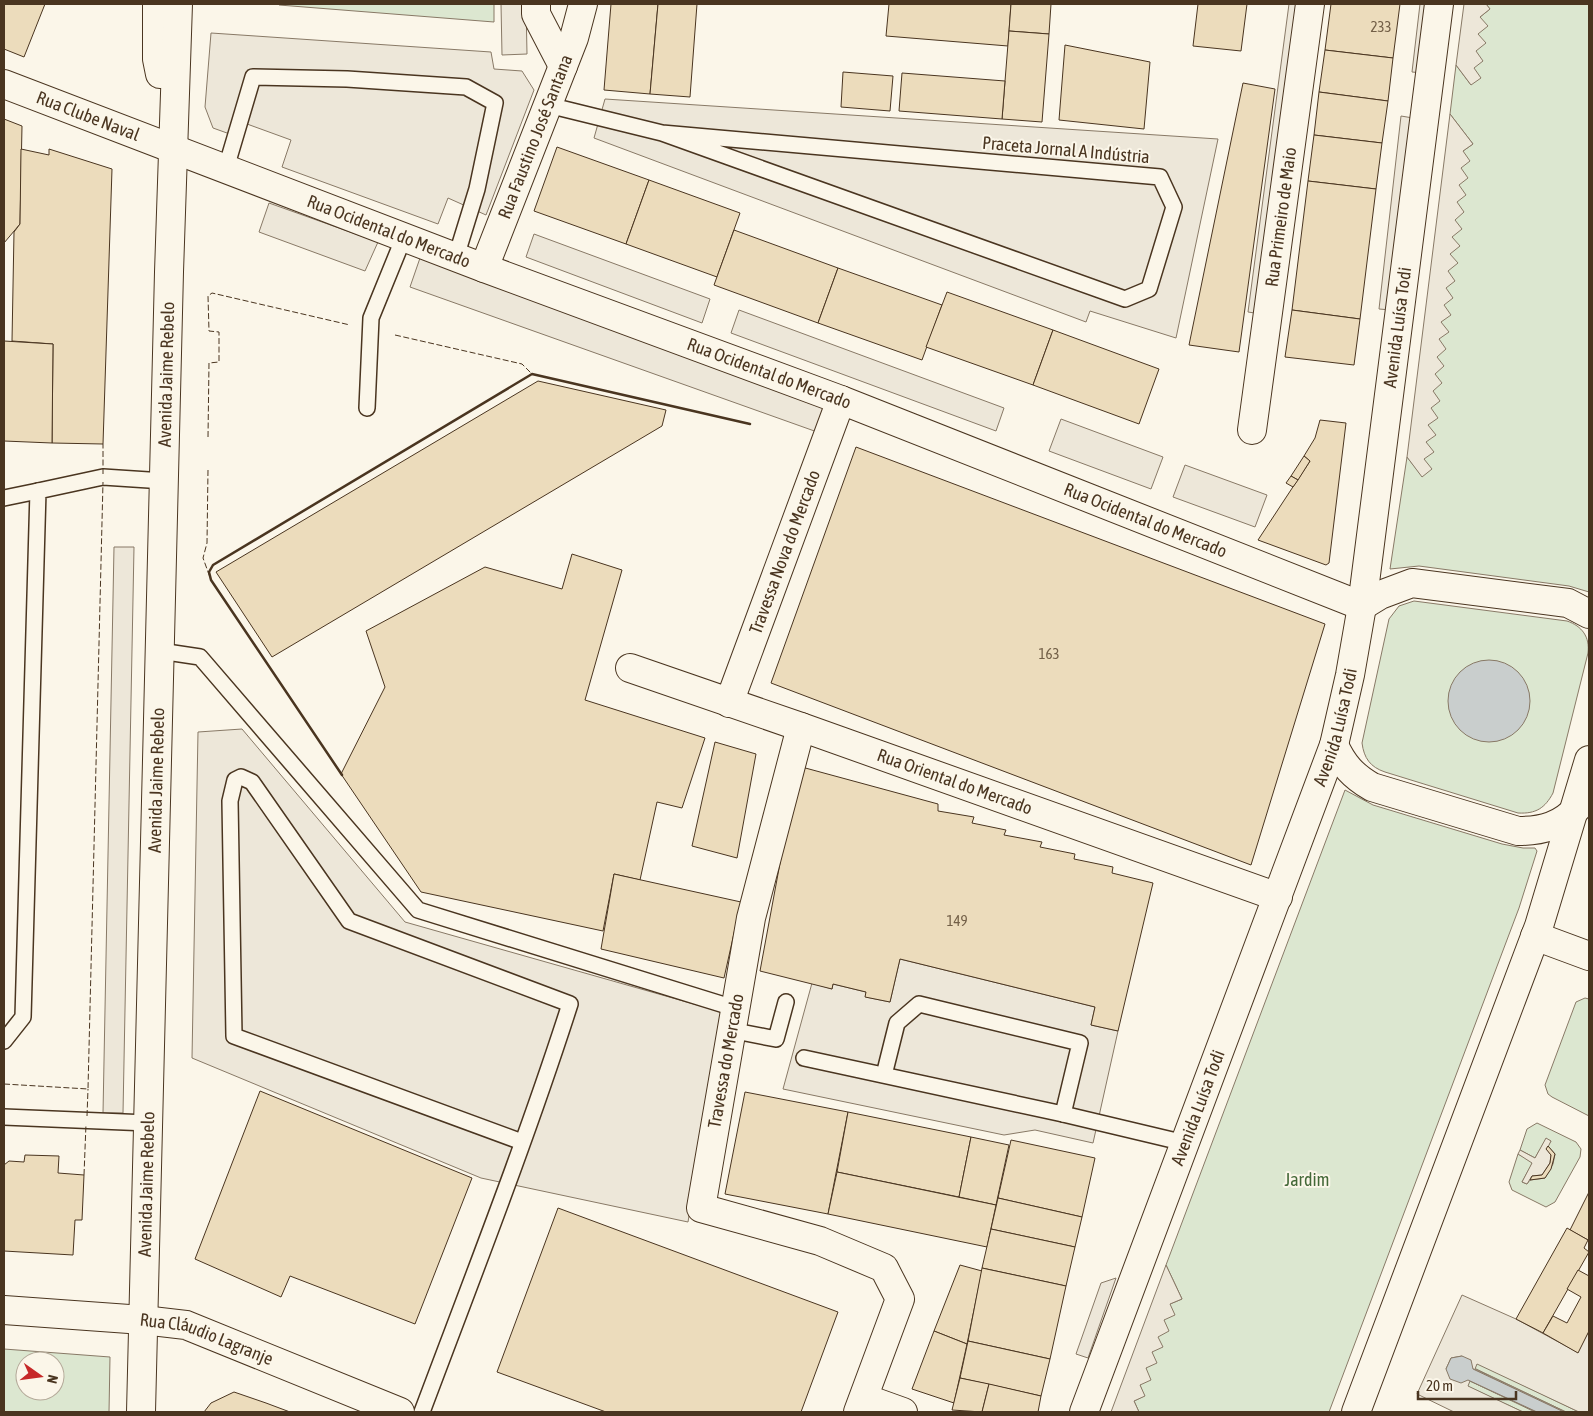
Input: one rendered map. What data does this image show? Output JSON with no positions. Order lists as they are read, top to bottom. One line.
{"streets":{"street":["Rua Clube Naval","Rua Faustino José Santana","Rua Primeiro de Maio","Rua Ocidental do Mercado","Avenida Luísa Todi","Avenida Jaime Rebelo","Travessa Nova do Mercado","Rua Oriental do Mercado","Travessa do Mercado","Rua Cláudio Lagranje"],"lane":["Praceta Jornal A Indústria"]},"crossings":[["Rua Clube Naval","Rua Ocidental do Mercado"],["Rua Clube Naval","Avenida Jaime Rebelo"],["Rua Faustino José Santana","Praceta Jornal A Indústria"],["Rua Faustino José Santana","Rua Ocidental do Mercado"],["Rua Ocidental do Mercado","Avenida Luísa Todi"],["Rua Ocidental do Mercado","Avenida Jaime Rebelo"],["Rua Ocidental do Mercado","Travessa Nova do Mercado"],["Avenida Luísa Todi","Rua Oriental do Mercado"],["Avenida Jaime Rebelo","Rua Cláudio Lagranje"],["Travessa Nova do Mercado","Rua Oriental do Mercado"],["Rua Oriental do Mercado","Travessa do Mercado"]],"parks":["Jardim"],"house_numbers":["233","163","149"],"scale_bar":"20 m","north":"right"}
